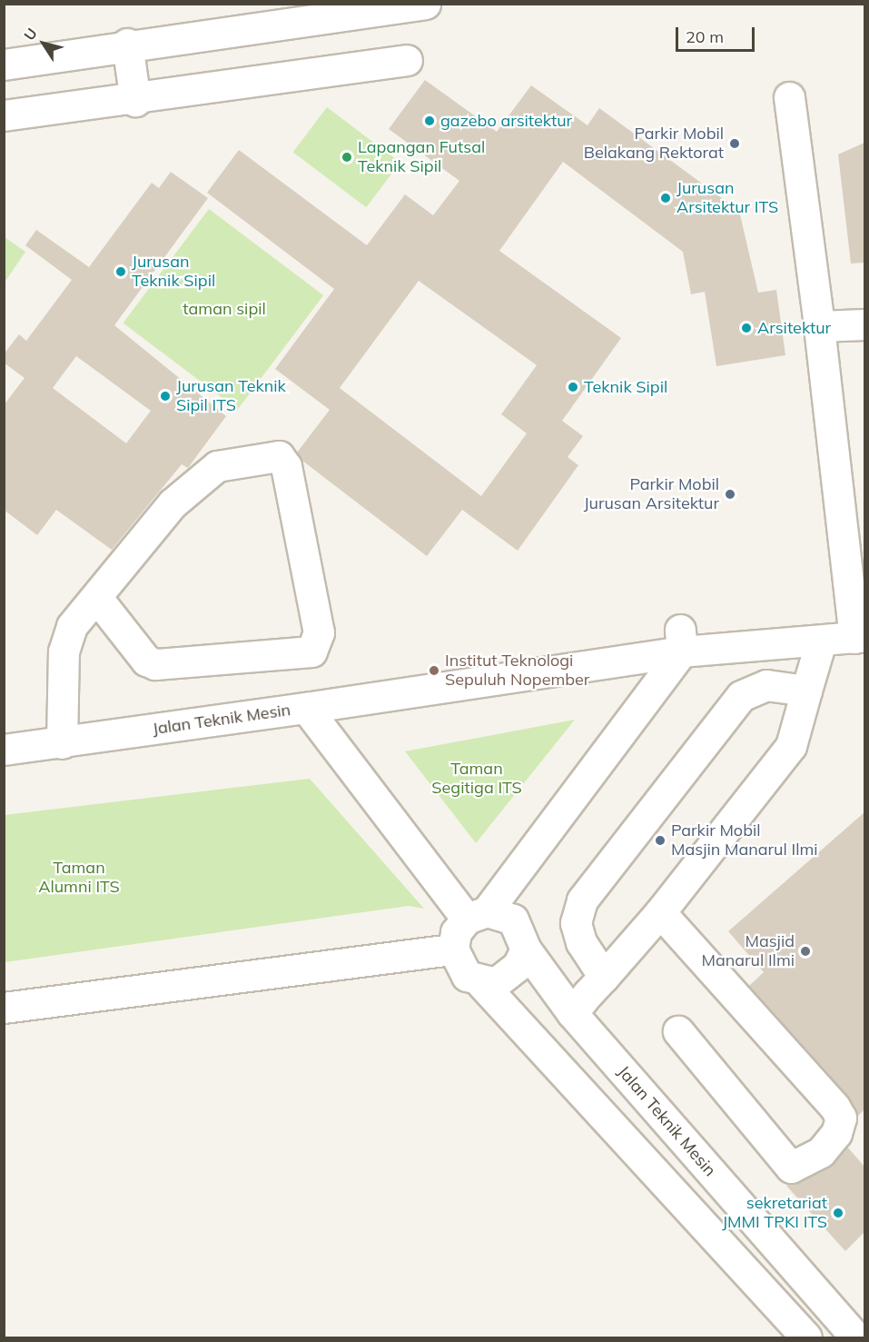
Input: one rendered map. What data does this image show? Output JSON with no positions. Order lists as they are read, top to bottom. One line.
{"streets":{"lane":["Jalan Teknik Mesin"]},"parks":["taman sipil","Taman Segitiga ITS","Taman Alumni ITS"],"places":["gazebo arsitektur","Parkir Mobil Belakang Rektorat","Lapangan Futsal Teknik Sipil","Jurusan Arsitektur ITS","Jurusan Teknik Sipil","Arsitektur","Teknik Sipil","Jurusan Teknik Sipil ITS","Parkir Mobil Jurusan Arsitektur","Institut Teknologi Sepuluh Nopember","Parkir Mobil Masjin Manarul Ilmi","Masjid Manarul Ilmi","sekretariat JMMI TPKI ITS"],"scale_bar":"20 m","north":"top left"}
